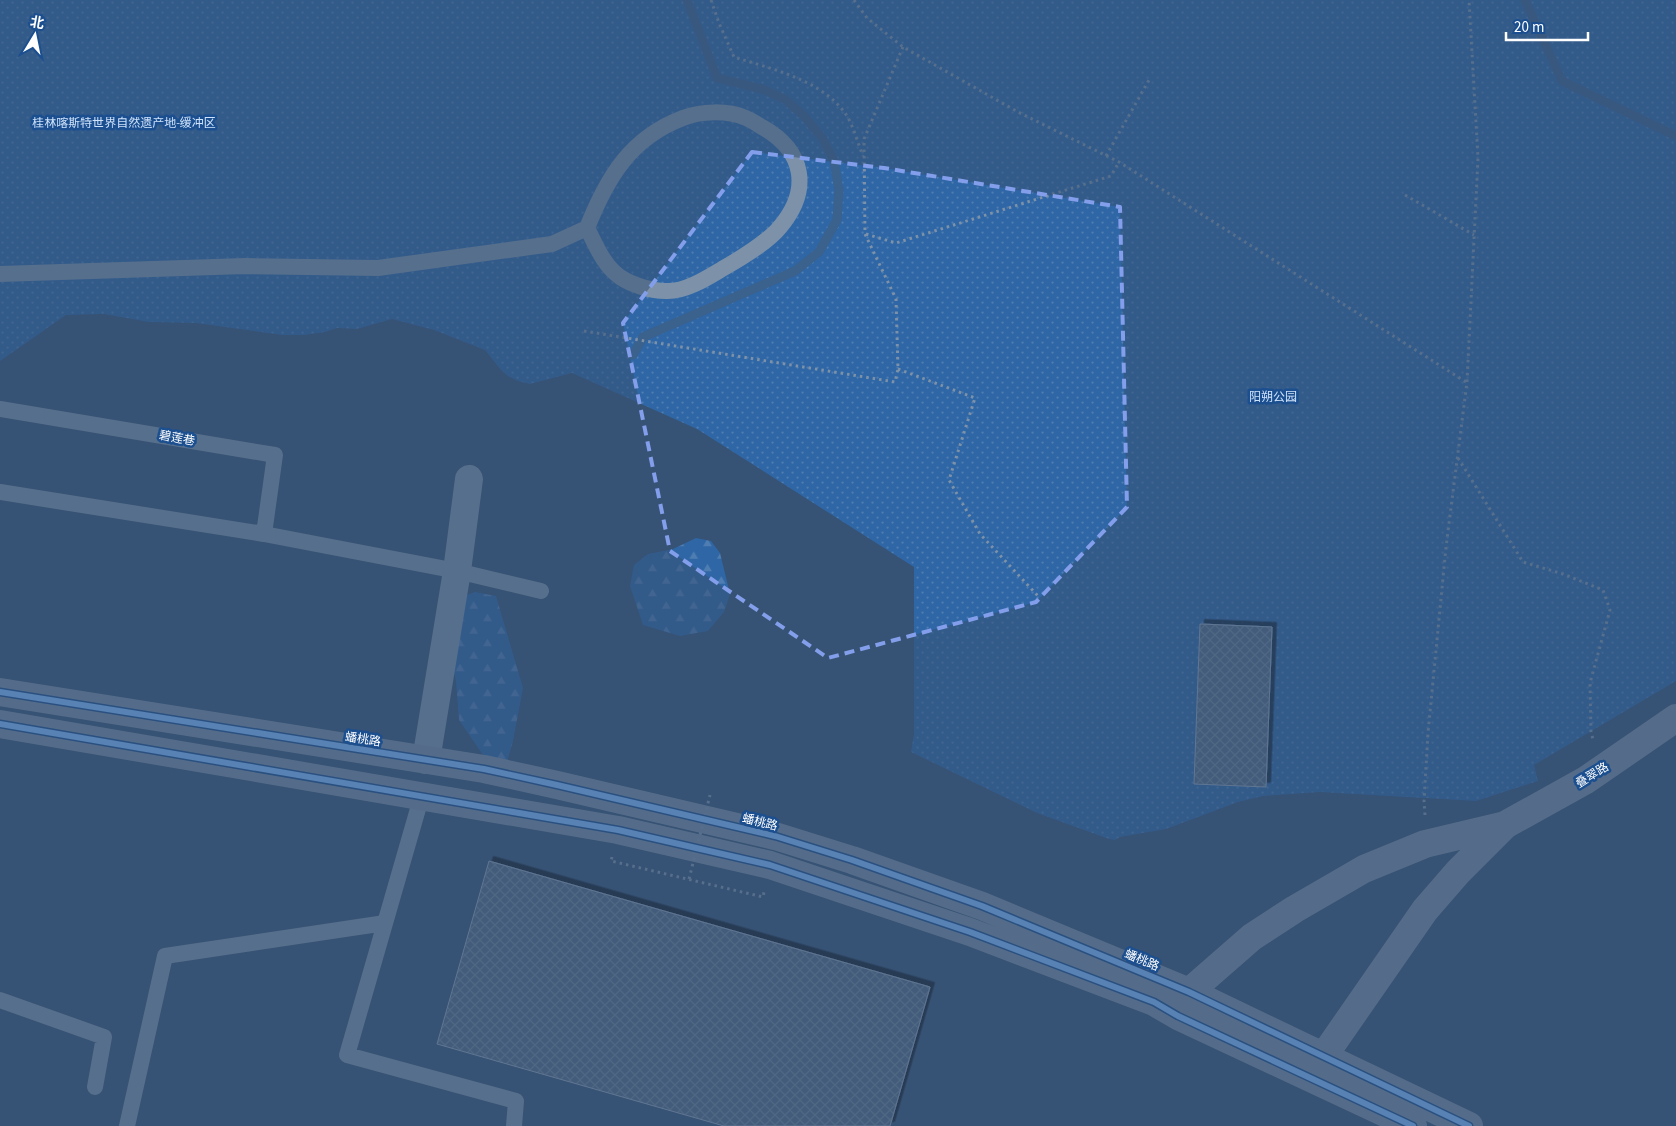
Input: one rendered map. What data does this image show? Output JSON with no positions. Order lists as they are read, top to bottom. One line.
{"streets":{"main road":["蟠桃路","叠翠路"],"lane":["碧莲巷"]},"parks":["桂林喀斯特世界自然遗产地-缓冲区","阳朔公园"],"scale_bar":"20 m","north":"top"}
